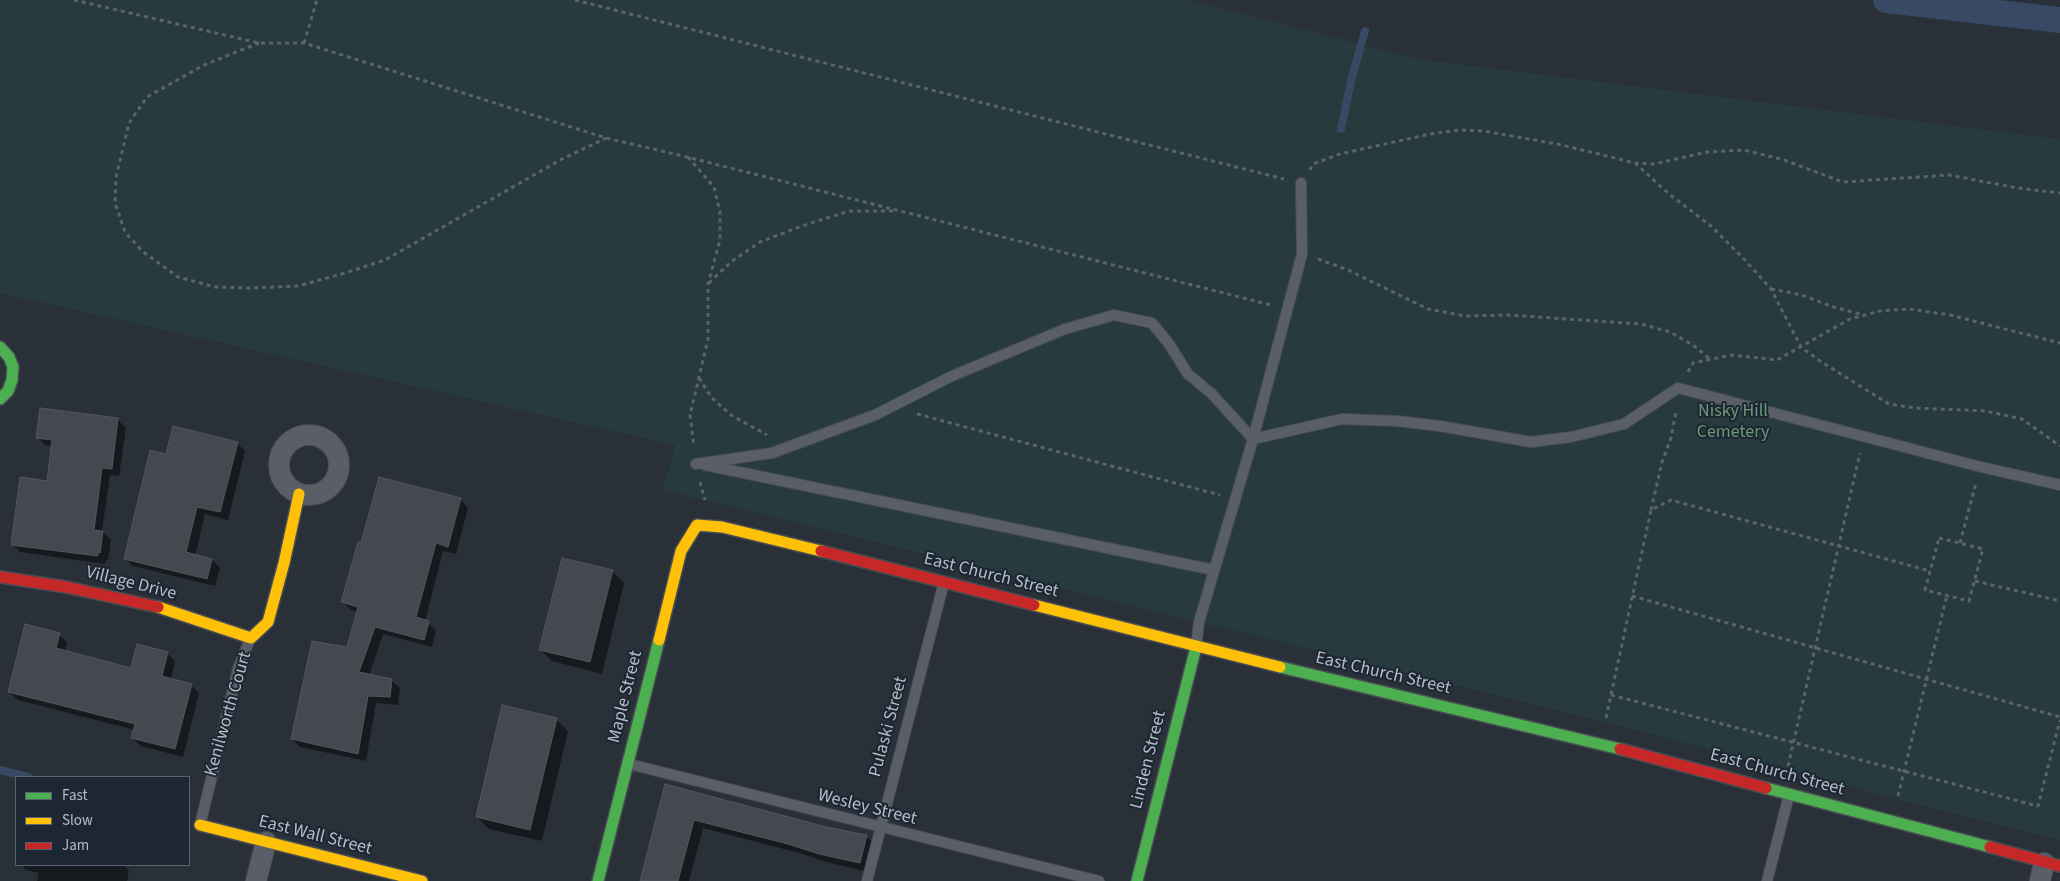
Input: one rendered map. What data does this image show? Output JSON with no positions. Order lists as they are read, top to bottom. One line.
{"streets":{"street":["East Church Street","Village Drive","Maple Street","Kenilworth Court","Linden Street","East Wall Street"],"lane":["Pulaski Street","Wesley Street"]},"crossings":[["East Church Street","Maple Street"],["East Church Street","Pulaski Street"],["East Church Street","Linden Street"],["Village Drive","Kenilworth Court"],["Maple Street","Wesley Street"],["Kenilworth Court","East Wall Street"],["Pulaski Street","Wesley Street"]],"parks":["Nisky Hill Cemetery"],"legend":["Fast","Slow","Jam"]}
